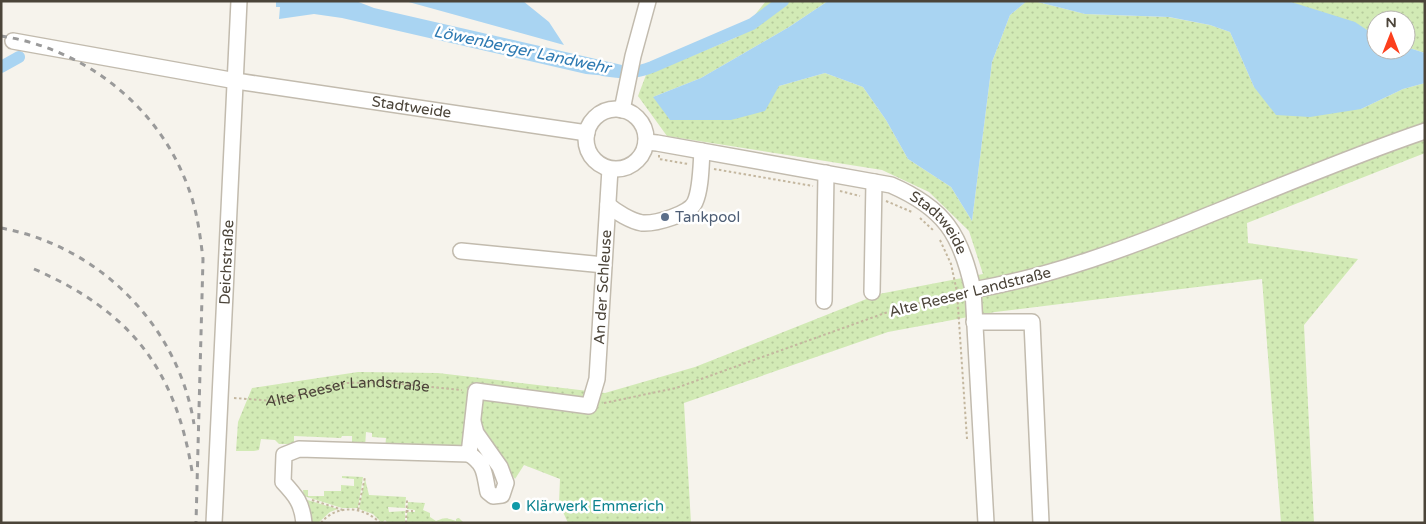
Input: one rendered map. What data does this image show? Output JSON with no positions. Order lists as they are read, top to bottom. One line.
{"streets":{"street":["Stadtweide","Deichstraße","An der Schleuse","Alte Reeser Landstraße"]},"crossings":[["Stadtweide","Deichstraße"],["Stadtweide","An der Schleuse"],["Stadtweide","Alte Reeser Landstraße"],["Deichstraße","Alte Reeser Landstraße"],["An der Schleuse","Alte Reeser Landstraße"]],"water":["Löwenberger Landwehr"],"places":["Tankpool","Klärwerk Emmerich"],"north":"top"}
